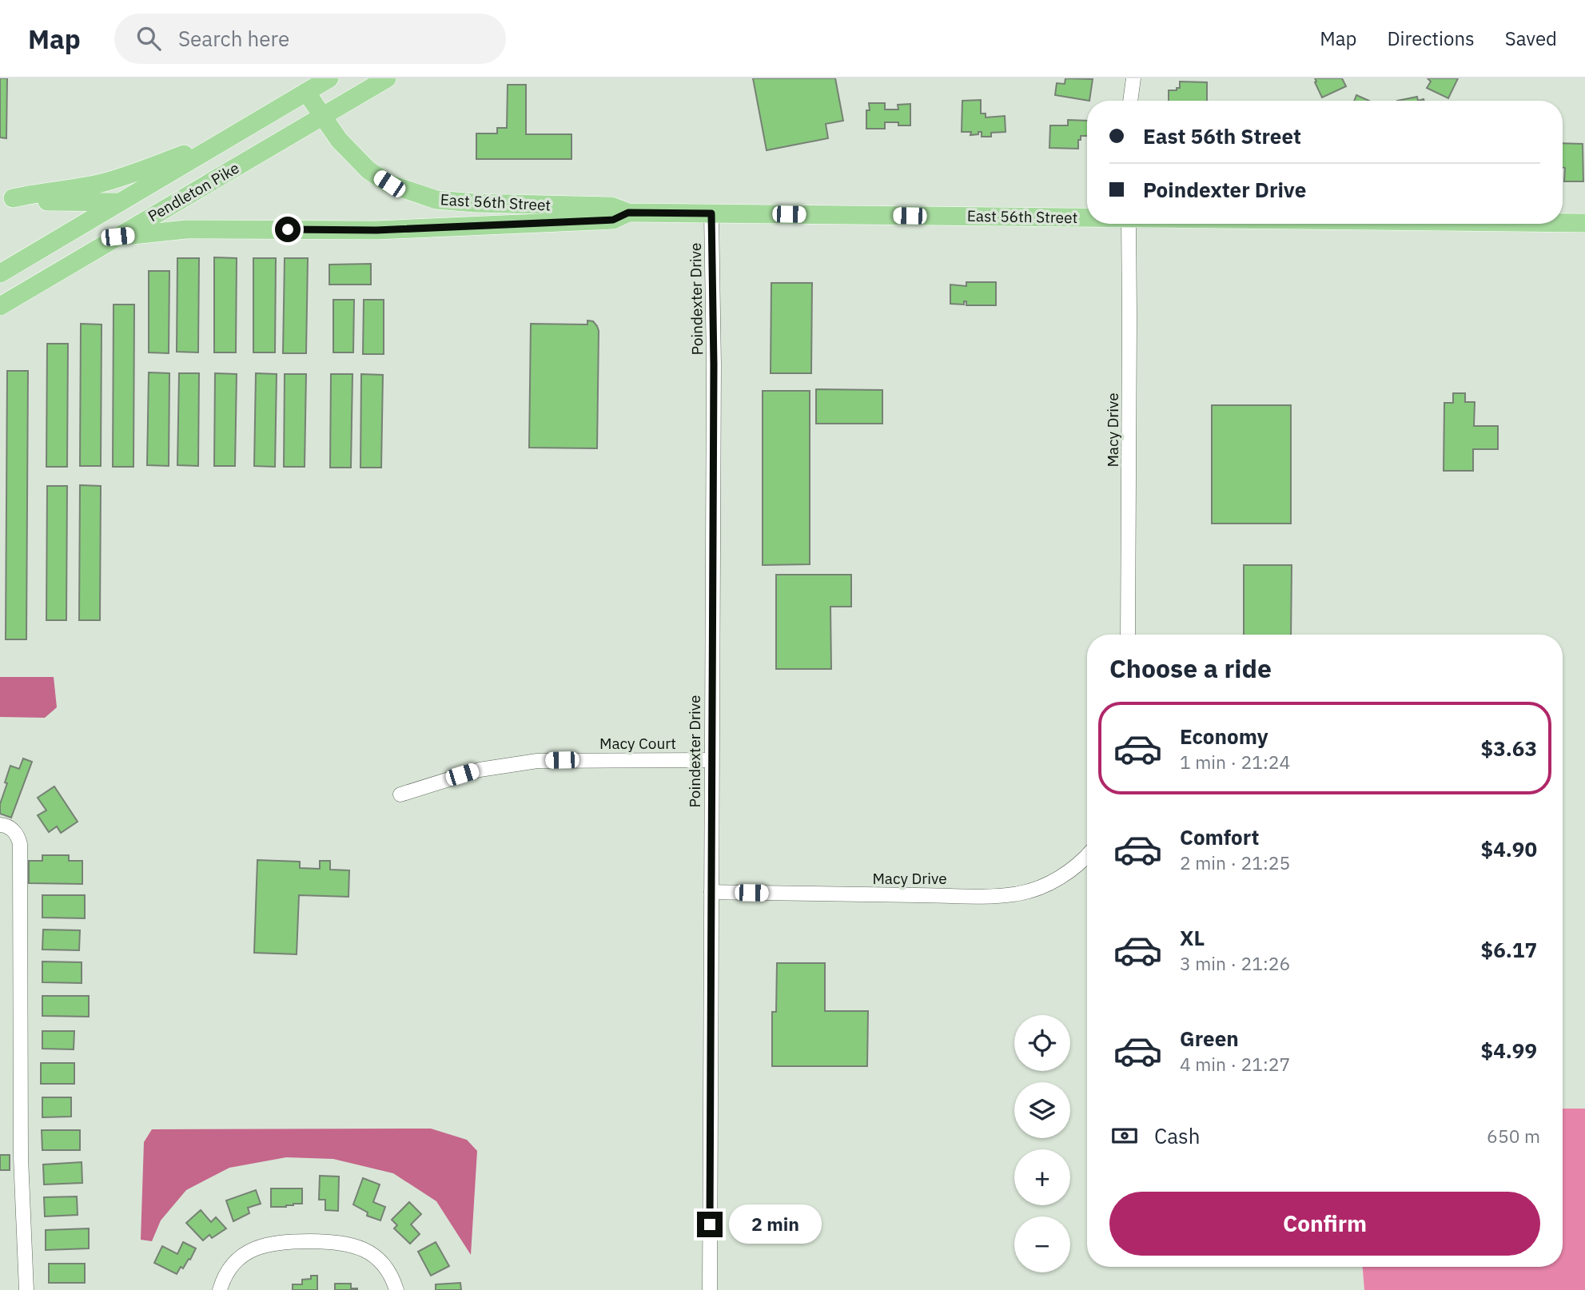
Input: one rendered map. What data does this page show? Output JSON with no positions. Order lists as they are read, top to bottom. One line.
{"streets":{"main road":["Pendleton Pike","East 56th Street"],"street":["Poindexter Drive","Macy Drive","Macy Court"]},"crossings":[["Pendleton Pike","East 56th Street"],["East 56th Street","Poindexter Drive"],["Poindexter Drive","Macy Drive"],["Poindexter Drive","Macy Court"]],"page":{"header":"Map","search":"Search here","nav":["Map","Directions","Saved"],"banner":["East 56th Street","Poindexter Drive"],"heading":"Choose a ride","list":[{"name":"Economy","note":"1 min · 21:24","value":"$3.63"},{"name":"Comfort","note":"2 min · 21:25","value":"$4.90"},{"name":"XL","note":"3 min · 21:26","value":"$6.17"},{"name":"Green","note":"4 min · 21:27","value":"$4.99"}],"map_buttons":["+","−"],"pay":["Cash","650 m"],"buttons":"Confirm","bubble":"2 min"}}
